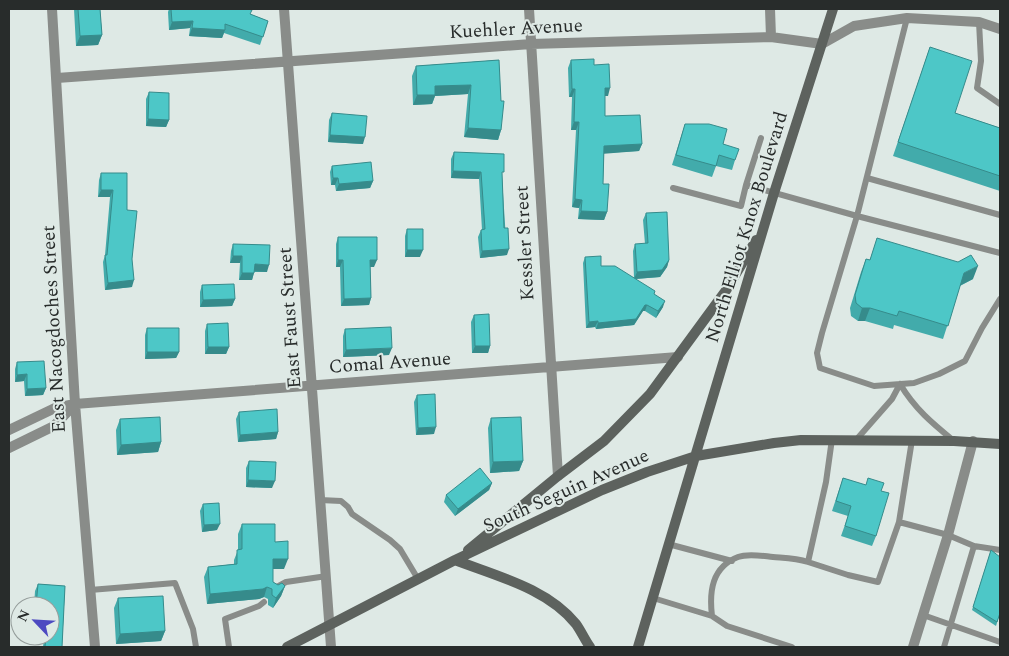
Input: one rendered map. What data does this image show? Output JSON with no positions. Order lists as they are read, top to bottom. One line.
{"streets":{"main road":["North Elliot Knox Boulevard","South Seguin Avenue"],"street":["Kuehler Avenue","Kessler Street","East Faust Street","East Nacogdoches Street","Comal Avenue"]},"crossings":[["Kuehler Avenue","North Elliot Knox Boulevard"],["Kuehler Avenue","Kessler Street"],["Kuehler Avenue","East Faust Street"],["Kuehler Avenue","East Nacogdoches Street"],["North Elliot Knox Boulevard","South Seguin Avenue"],["Kessler Street","Comal Avenue"],["East Faust Street","Comal Avenue"],["East Faust Street","South Seguin Avenue"],["East Nacogdoches Street","Comal Avenue"]],"north":"top left"}
